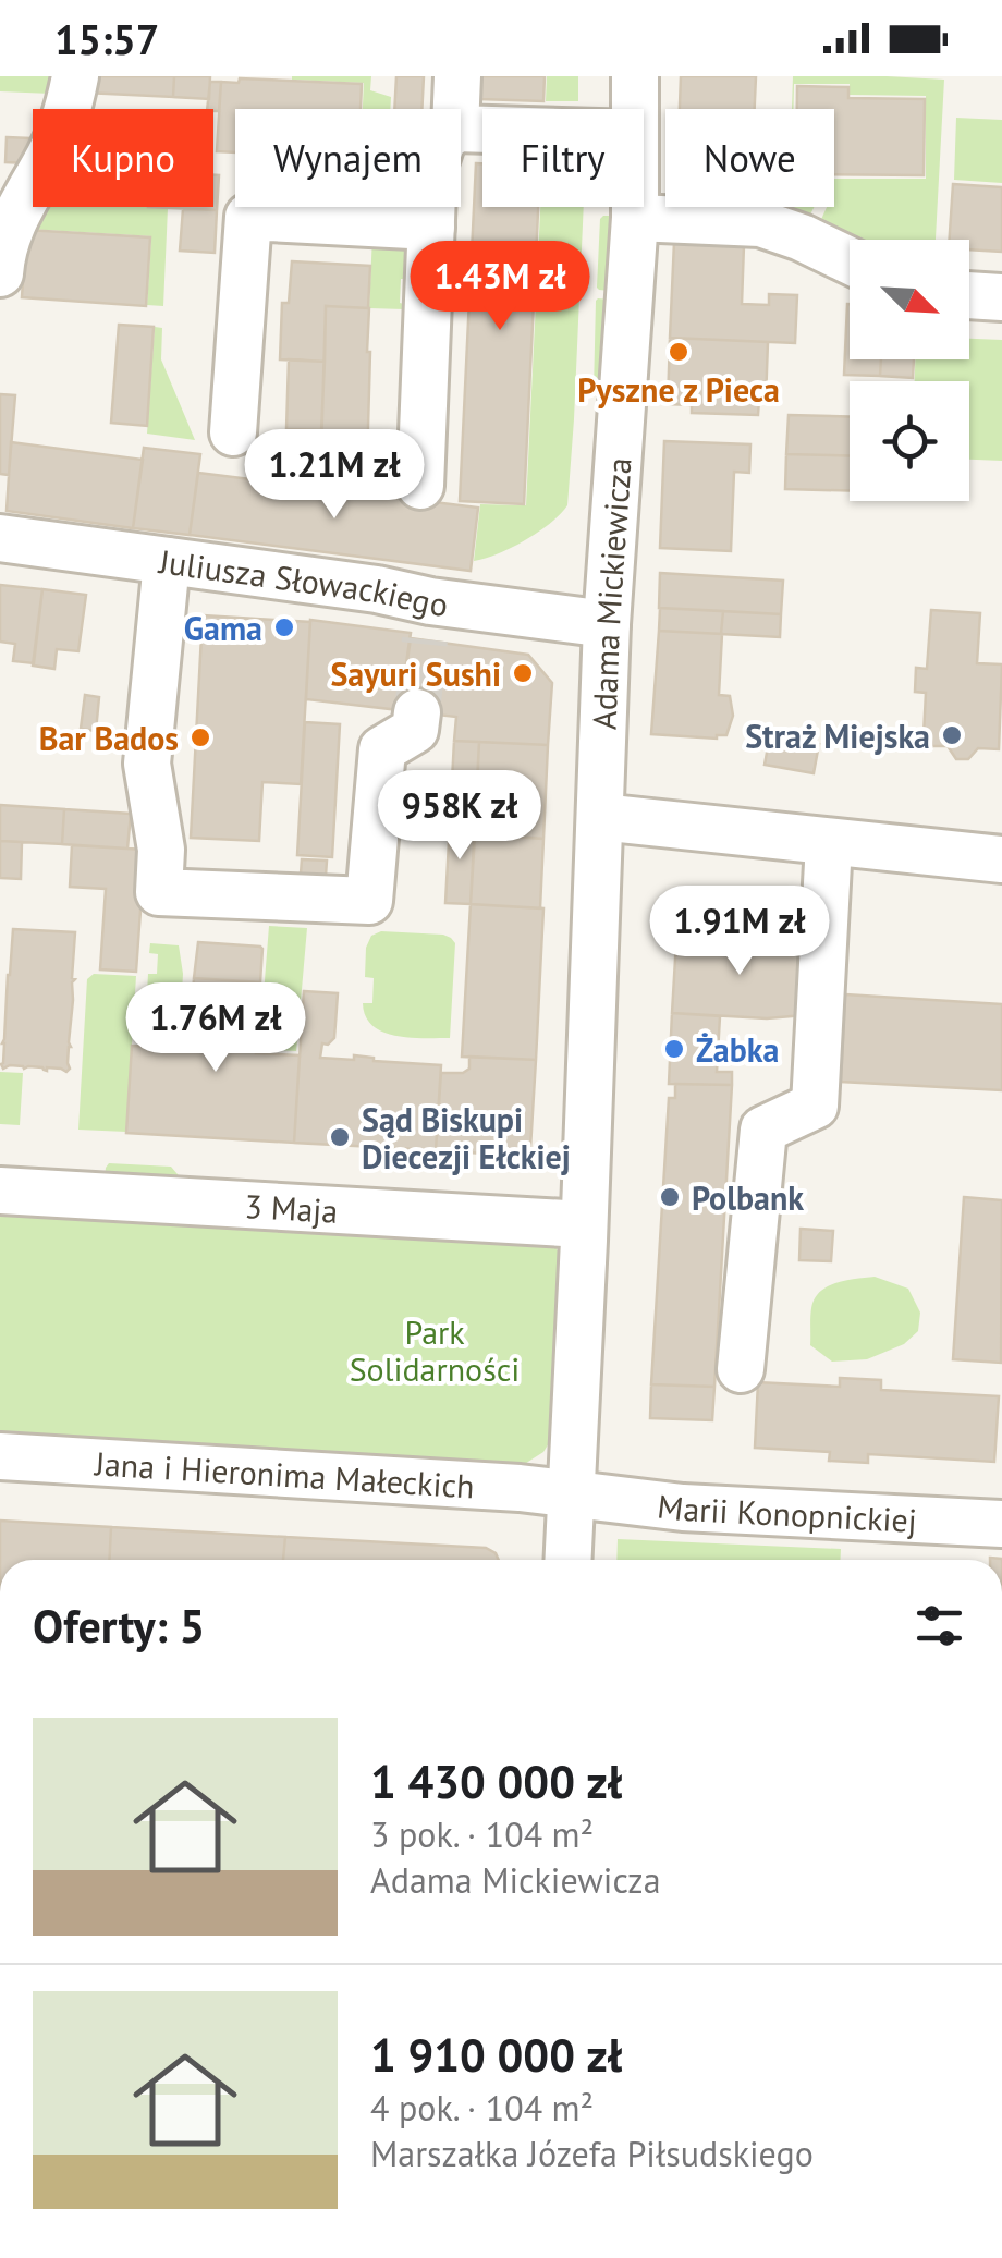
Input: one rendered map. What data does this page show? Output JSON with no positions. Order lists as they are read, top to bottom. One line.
{"streets":{"street":["Juliusza Słowackiego","Adama Mickiewicza","3 Maja","Jana i Hieronima Małeckich","Marii Konopnickiej"]},"crossings":[["Juliusza Słowackiego","Adama Mickiewicza"],["Adama Mickiewicza","3 Maja"],["Adama Mickiewicza","Jana i Hieronima Małeckich"],["Adama Mickiewicza","Marii Konopnickiej"],["Jana i Hieronima Małeckich","Marii Konopnickiej"]],"parks":["Park Solidarności"],"places":["Pyszne z Pieca","Gama","Sayuri Sushi","Straż Miejska","Bar Bados","Żabka","Sąd Biskupi Diecezji Ełckiej","Polbank"],"north":"bottom right","page":{"status":"15:57","chip":["Kupno","Wynajem","Filtry","Nowe"],"price":["1.43M zł","1.21M zł","958K zł","1.91M zł","1.76M zł"],"heading":"Oferty: 5","list":[{"name":"1 430 000 zł","note":"3 pok. · 104 m² · Adama Mickiewicza"},{"name":"1 910 000 zł","note":"4 pok. · 104 m² · Marszałka Józefa Piłsudskiego"}]}}
